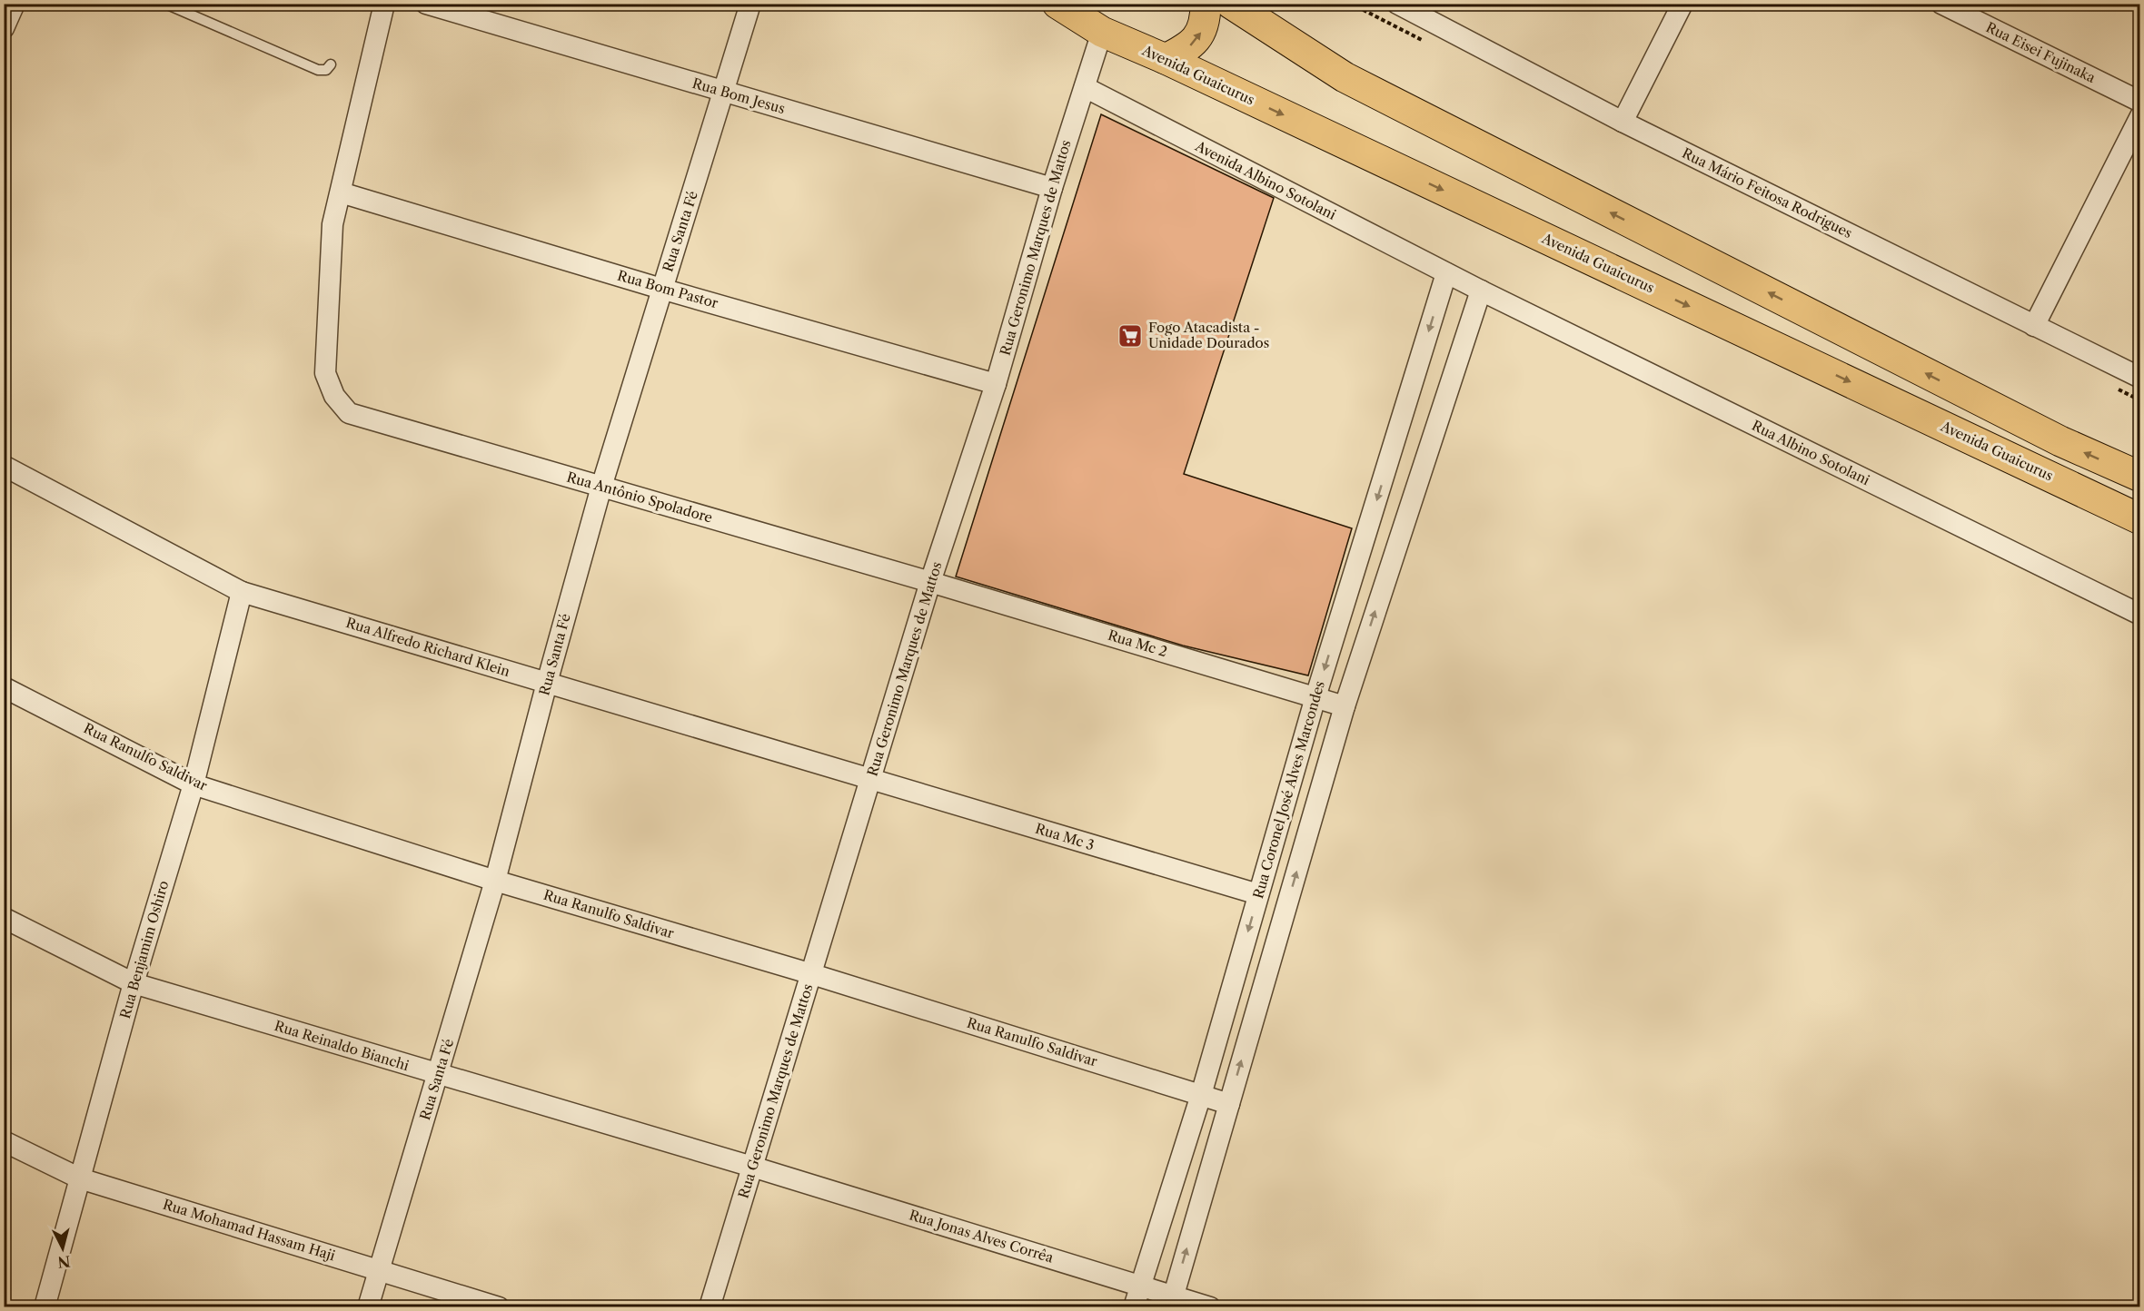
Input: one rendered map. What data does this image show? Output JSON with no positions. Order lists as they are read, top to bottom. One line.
{"streets":{"main road":["Avenida Guaicurus"],"street":["Rua Eisei Fujinaka","Rua Bom Jesus","Avenida Albino Sotolani","Rua Mário Feitosa Rodrigues","Rua Santa Fé","Rua Geronimo Marques de Mattos","Rua Bom Pastor","Rua Albino Sotolani","Rua Antônio Spoladore","Rua Mc 2","Rua Alfredo Richard Klein","Rua Ranulfo Saldivar","Rua Coronel José Alves Marcondes","Rua Mc 3","Rua Benjamim Oshiro","Rua Reinaldo Bianchi","Rua Mohamad Hassam Haji","Rua Jonas Alves Corrêa"]},"crossings":[["Avenida Guaicurus","Rua Geronimo Marques de Mattos"],["Rua Bom Jesus","Rua Santa Fé"],["Rua Bom Jesus","Rua Geronimo Marques de Mattos"],["Avenida Albino Sotolani","Rua Geronimo Marques de Mattos"],["Avenida Albino Sotolani","Rua Albino Sotolani"],["Avenida Albino Sotolani","Rua Coronel José Alves Marcondes"],["Rua Santa Fé","Rua Bom Pastor"],["Rua Santa Fé","Rua Antônio Spoladore"],["Rua Santa Fé","Rua Alfredo Richard Klein"],["Rua Santa Fé","Rua Ranulfo Saldivar"],["Rua Santa Fé","Rua Reinaldo Bianchi"],["Rua Santa Fé","Rua Mohamad Hassam Haji"],["Rua Geronimo Marques de Mattos","Rua Bom Pastor"],["Rua Geronimo Marques de Mattos","Rua Antônio Spoladore"],["Rua Geronimo Marques de Mattos","Rua Mc 2"],["Rua Geronimo Marques de Mattos","Rua Alfredo Richard Klein"],["Rua Geronimo Marques de Mattos","Rua Ranulfo Saldivar"],["Rua Geronimo Marques de Mattos","Rua Mc 3"],["Rua Geronimo Marques de Mattos","Rua Reinaldo Bianchi"],["Rua Geronimo Marques de Mattos","Rua Jonas Alves Corrêa"],["Rua Bom Pastor","Rua Antônio Spoladore"],["Rua Antônio Spoladore","Rua Mc 2"],["Rua Mc 2","Rua Coronel José Alves Marcondes"],["Rua Alfredo Richard Klein","Rua Mc 3"],["Rua Alfredo Richard Klein","Rua Benjamim Oshiro"],["Rua Ranulfo Saldivar","Rua Coronel José Alves Marcondes"],["Rua Ranulfo Saldivar","Rua Benjamim Oshiro"],["Rua Coronel José Alves Marcondes","Rua Mc 3"],["Rua Coronel José Alves Marcondes","Rua Jonas Alves Corrêa"],["Rua Benjamim Oshiro","Rua Reinaldo Bianchi"],["Rua Benjamim Oshiro","Rua Mohamad Hassam Haji"],["Rua Reinaldo Bianchi","Rua Jonas Alves Corrêa"]],"places":{"supermarket":["Fogo Atacadista - Unidade Dourados"]},"north":"bottom"}
